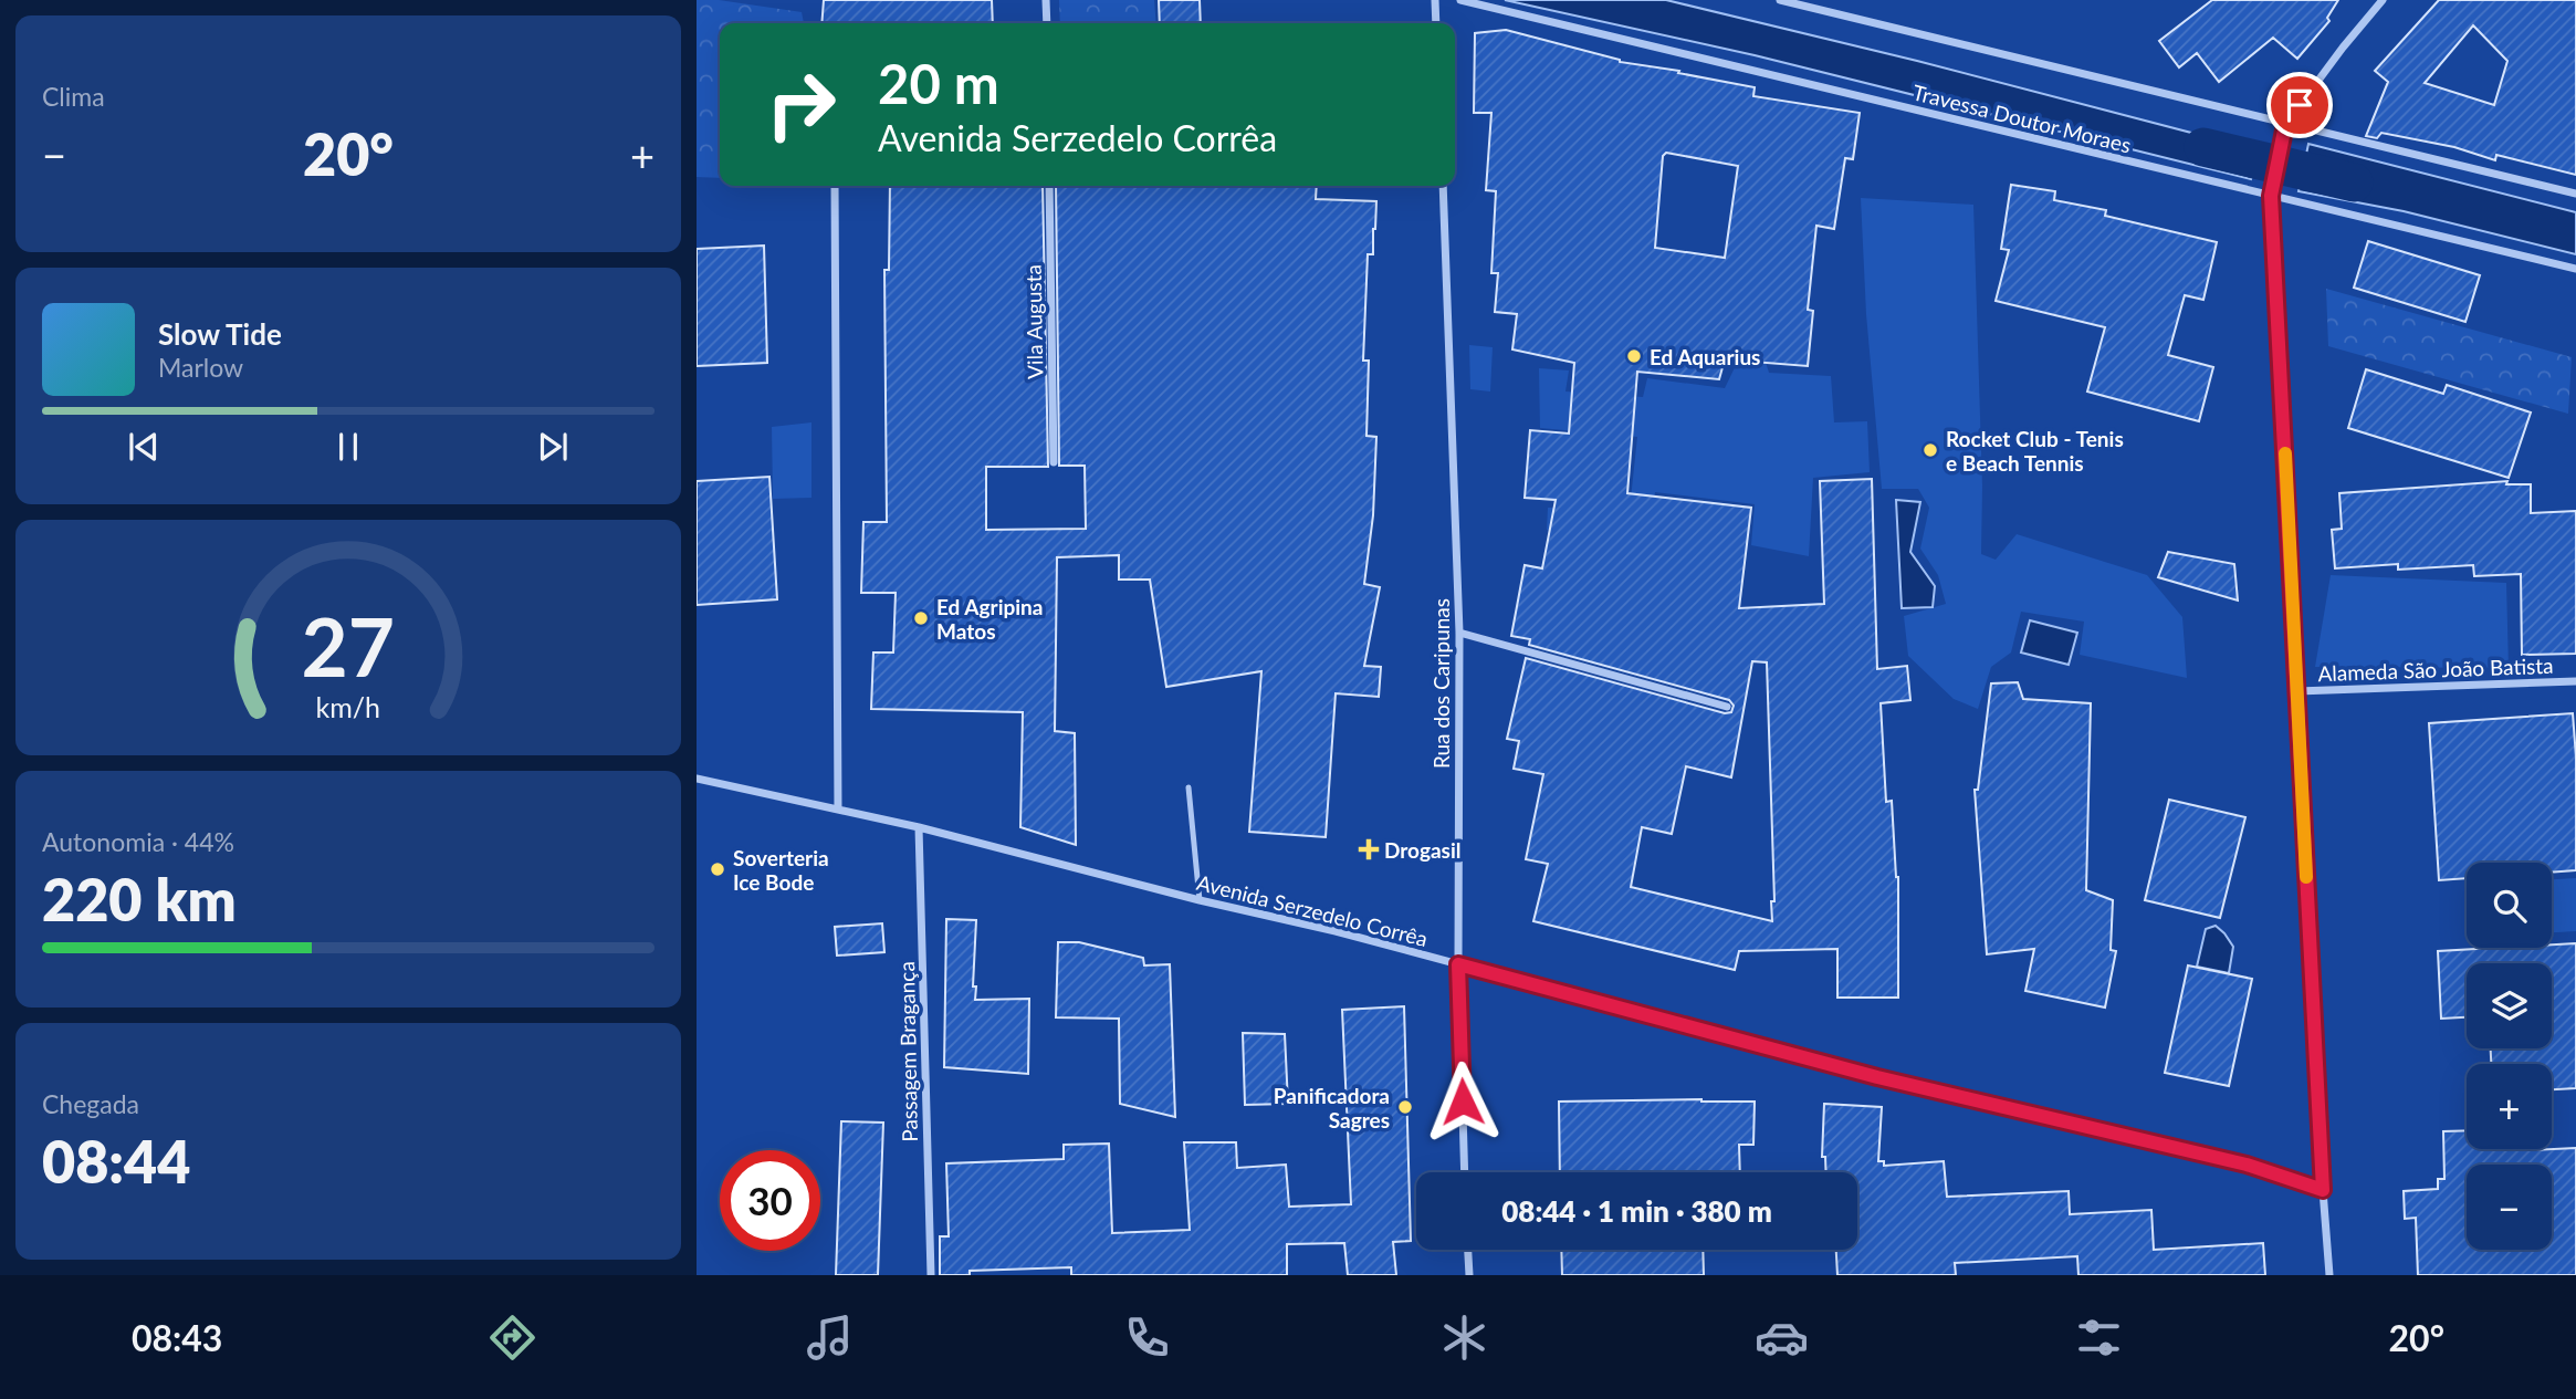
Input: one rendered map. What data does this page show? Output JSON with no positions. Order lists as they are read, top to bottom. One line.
{"streets":{"street":["Travessa Doutor Moraes","Vila Augusta","Alameda São João Batista","Rua dos Caripunas","Avenida Serzedelo Corrêa","Passagem Bragança"]},"crossings":[["Rua dos Caripunas","Avenida Serzedelo Corrêa"],["Avenida Serzedelo Corrêa","Passagem Bragança"]],"places":{"other":["Ed Aquarius","Rocket Club - Tenis e Beach Tennis","Ed Agripina Matos","Soverteria Ice Bode","Panificadora Sagres"],"health":["Drogasil"]},"page":{"tile":["Clima",["Autonomia · 44%","220 km"],["Chegada","08:44"]],"turn":["20 m","Avenida Serzedelo Corrêa"],"heat":["−","20°","+"],"song":["Slow Tide","Marlow"],"map_buttons":["+","−"],"limit":"30","trip":"08:44 · 1 min · 380 m","tabs":["08:43","20°"],"gauge":["27","km/h"]}}
